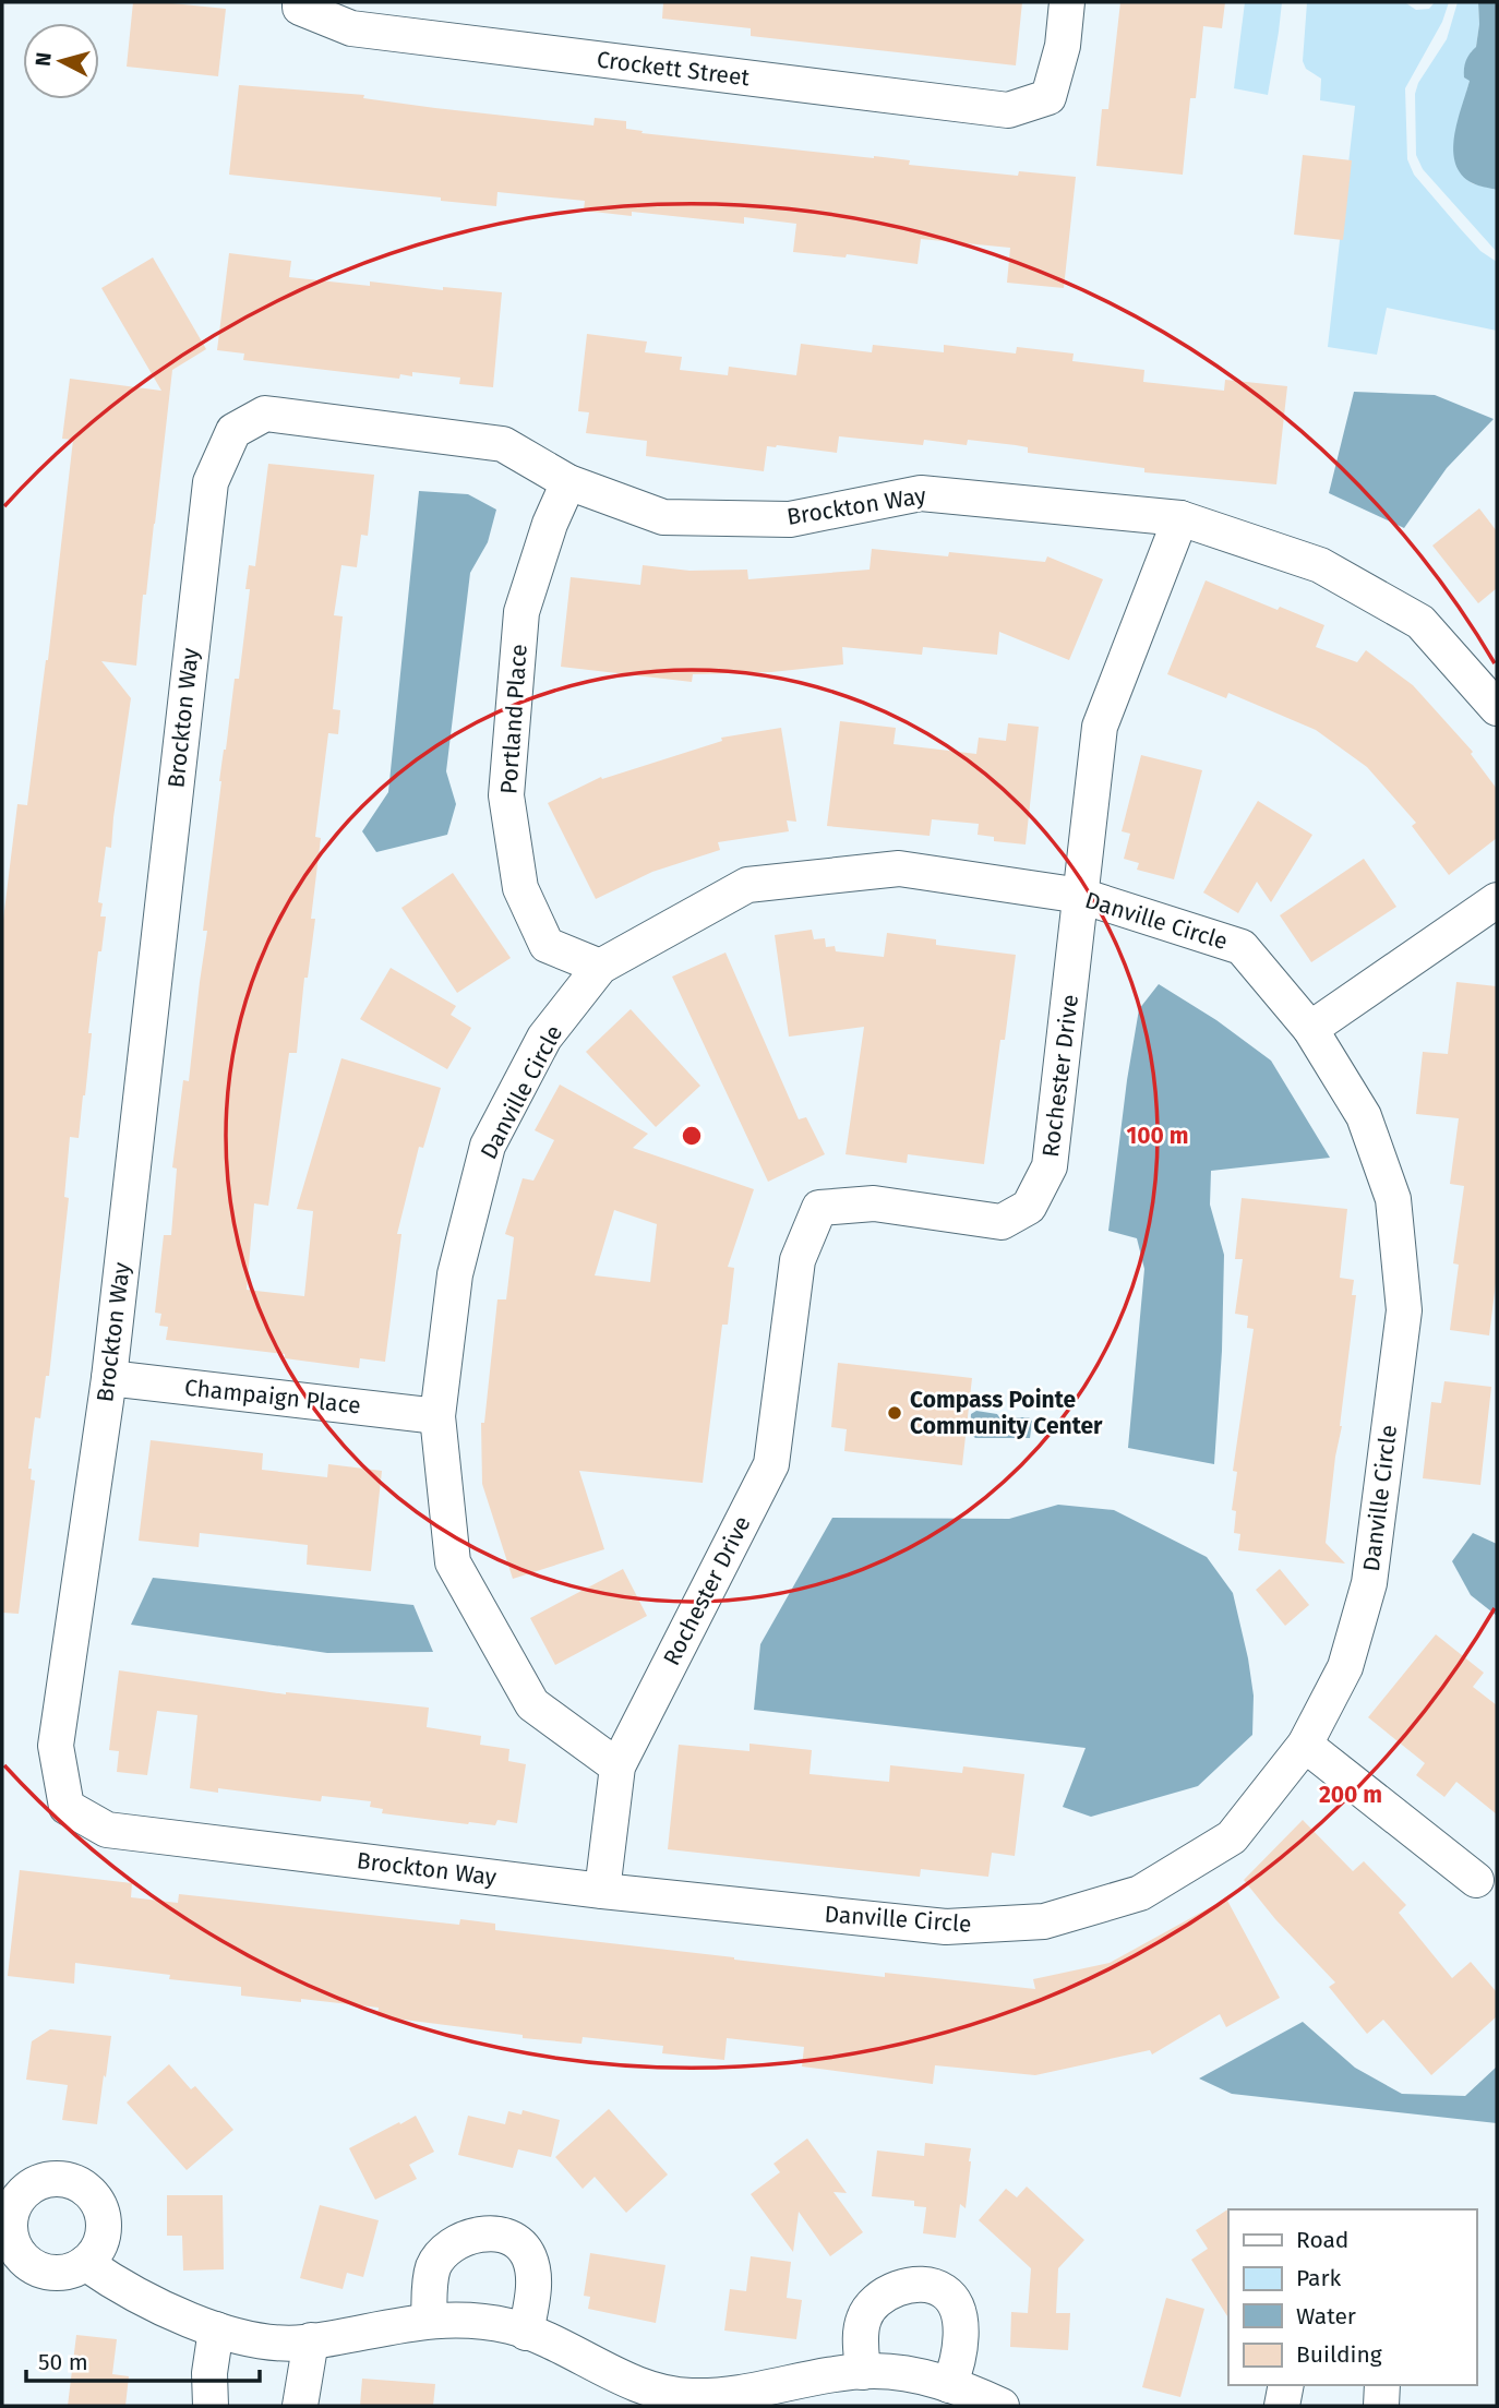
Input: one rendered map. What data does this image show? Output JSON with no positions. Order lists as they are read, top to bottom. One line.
{"streets":{"street":["Crockett Street","Brockton Way","Portland Place","Danville Circle","Rochester Drive","Champaign Place"]},"crossings":[["Brockton Way","Portland Place"],["Brockton Way","Danville Circle"],["Brockton Way","Rochester Drive"],["Brockton Way","Champaign Place"],["Portland Place","Danville Circle"],["Danville Circle","Rochester Drive"],["Danville Circle","Champaign Place"]],"places":["Compass Pointe Community Center"],"legend":["Road","Park","Water","Building"],"scale_bar":"50 m","north":"left","rings":["100 m","200 m"]}
